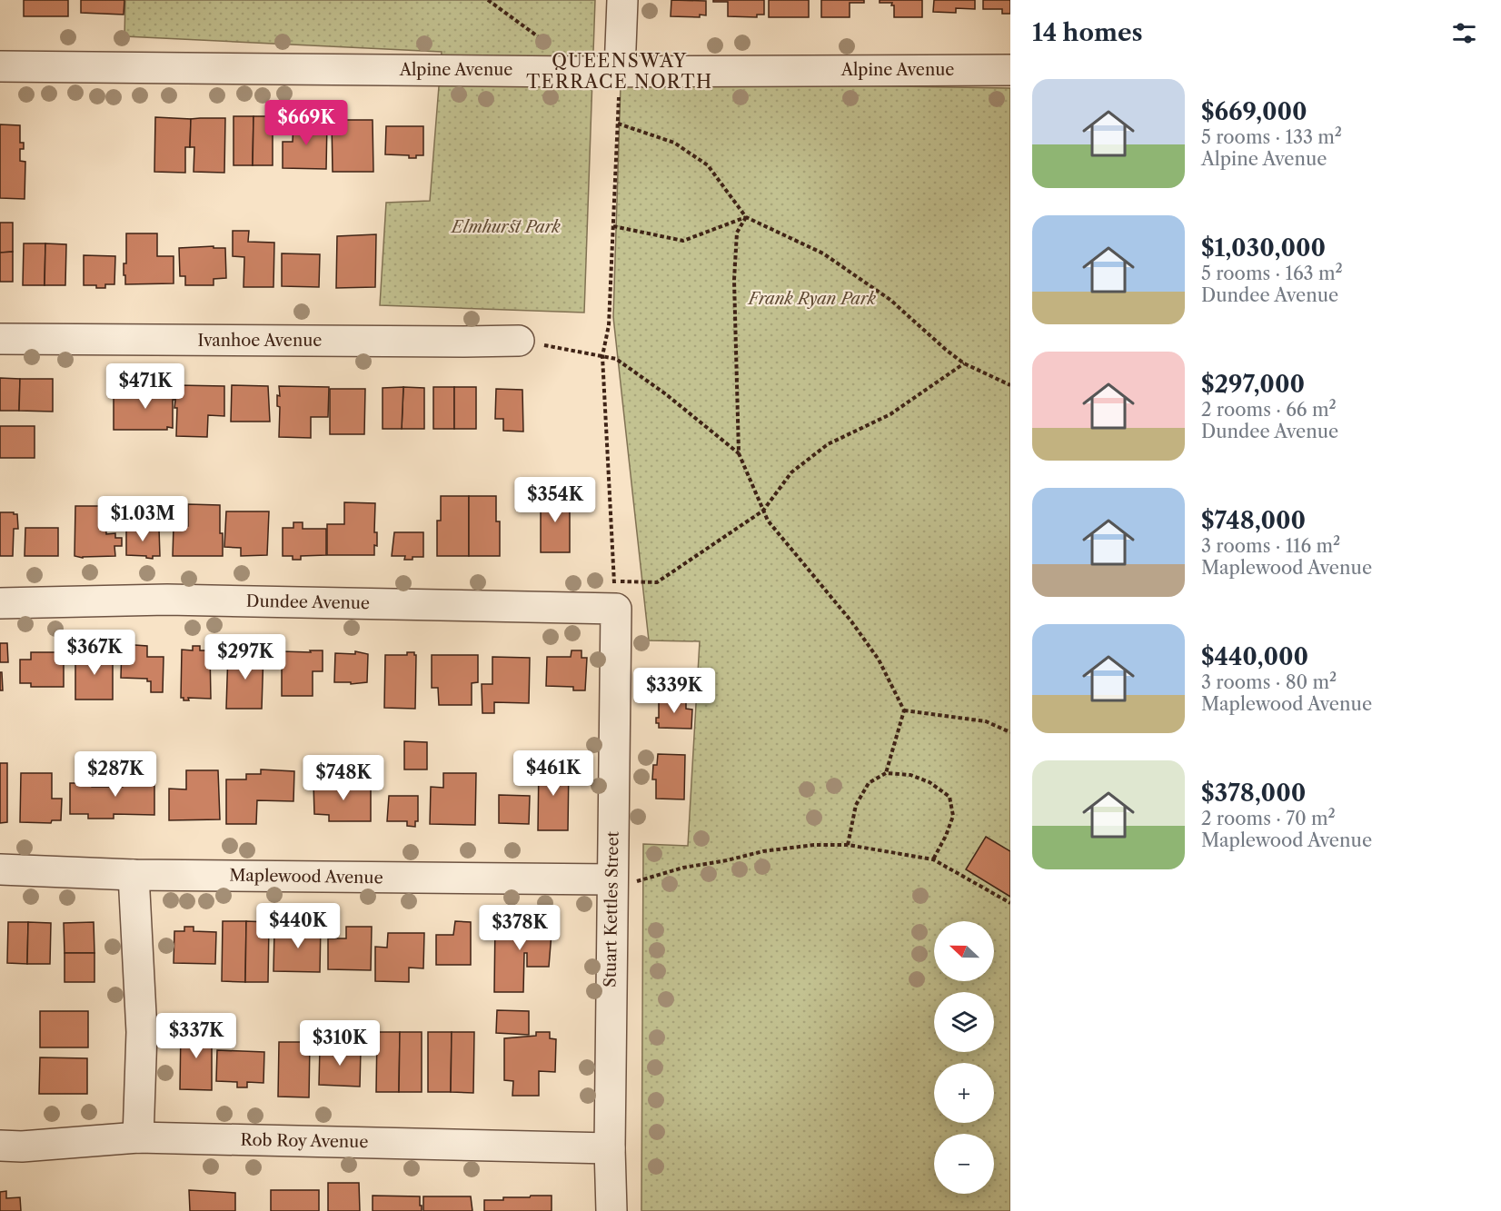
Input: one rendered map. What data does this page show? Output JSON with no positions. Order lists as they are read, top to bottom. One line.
{"streets":{"street":["Alpine Avenue","Ivanhoe Avenue","Dundee Avenue","Maplewood Avenue","Stuart Kettles Street","Rob Roy Avenue"]},"crossings":[["Dundee Avenue","Stuart Kettles Street"],["Maplewood Avenue","Stuart Kettles Street"],["Stuart Kettles Street","Rob Roy Avenue"]],"districts":["QUEENSWAY TERRACE NORTH"],"parks":["Elmhurst Park","Frank Ryan Park"],"north":"left","page":{"heading":"14 homes","list":[{"name":"$669,000","note":"5 rooms · 133 m² · Alpine Avenue"},{"name":"$1,030,000","note":"5 rooms · 163 m² · Dundee Avenue"},{"name":"$297,000","note":"2 rooms · 66 m² · Dundee Avenue"},{"name":"$748,000","note":"3 rooms · 116 m² · Maplewood Avenue"},{"name":"$440,000","note":"3 rooms · 80 m² · Maplewood Avenue"},{"name":"$378,000","note":"2 rooms · 70 m² · Maplewood Avenue"}],"price":["$669K","$471K","$354K","$1.03M","$367K","$297K","$339K","$461K","$287K","$748K","$440K","$378K","$337K","$310K"],"map_buttons":["+","−"]}}
